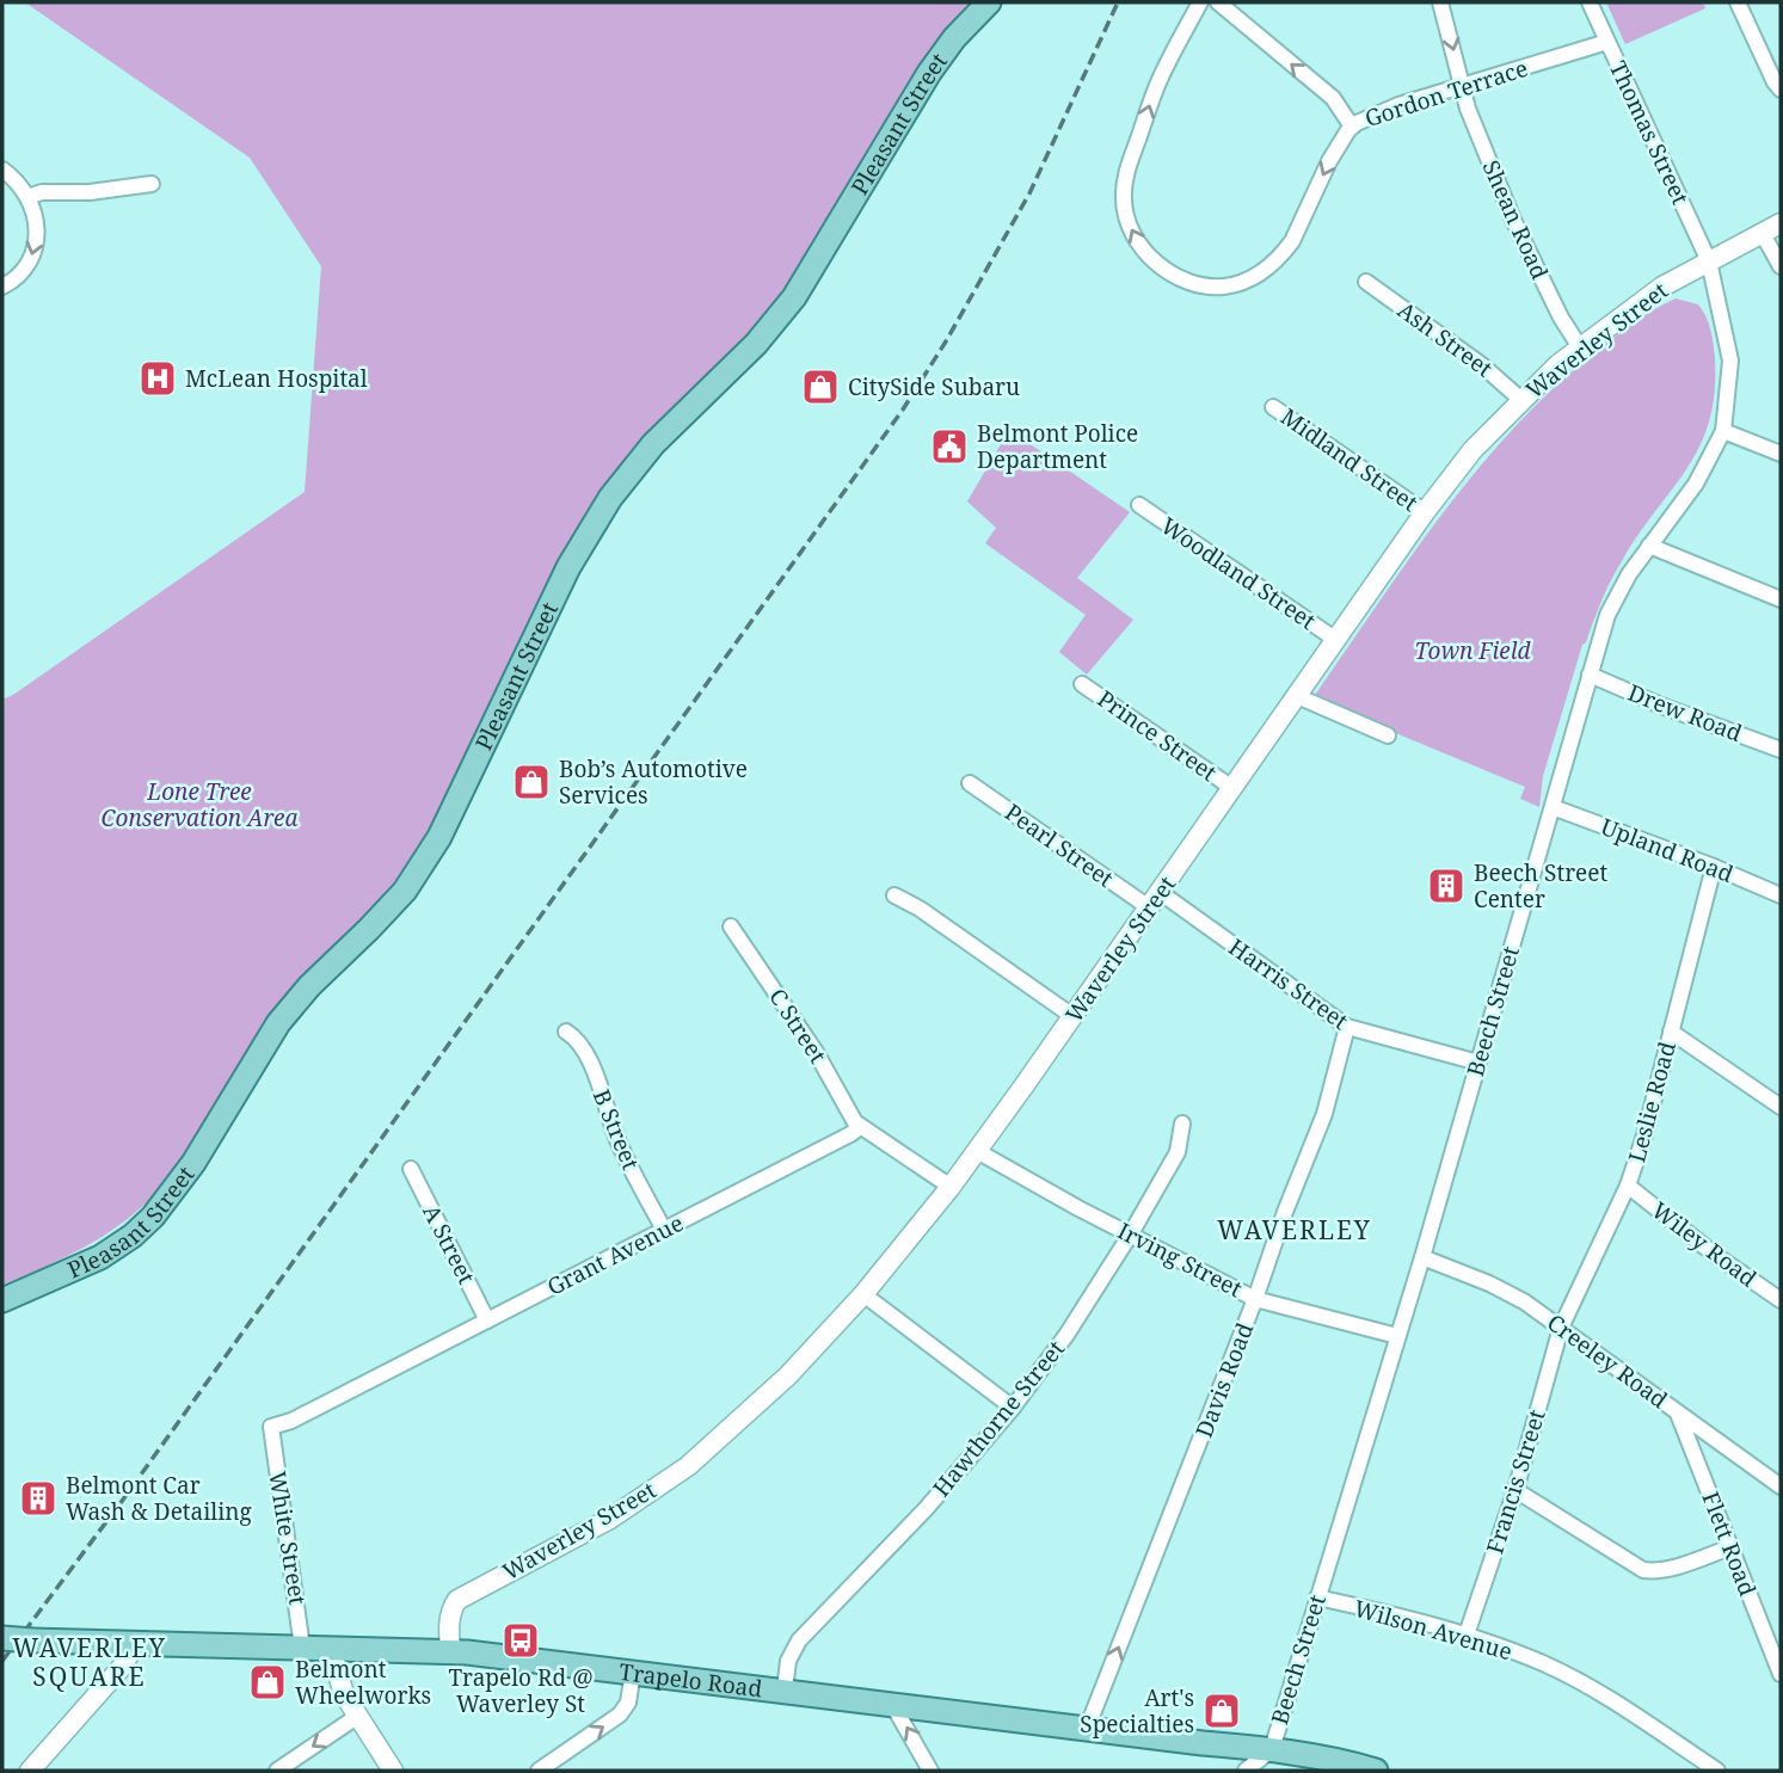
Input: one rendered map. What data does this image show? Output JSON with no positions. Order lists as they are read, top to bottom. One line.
{"streets":{"main road":["Pleasant Street","Trapelo Road"],"street":["Gordon Terrace","Thomas Street","Shean Road","Ash Street","Waverley Street","Midland Street","Woodland Street","Drew Road","Prince Street","Pearl Street","Upland Road","Harris Street","Beech Street","C Street","Leslie Road","B Street","A Street","Wiley Road","Grant Avenue","Irving Street","Creeley Road","Davis Road","Hawthorne Street","Francis Street","White Street","Flett Road","Wilson Avenue"]},"crossings":[["Gordon Terrace","Thomas Street"],["Gordon Terrace","Shean Road"],["Thomas Street","Waverley Street"],["Thomas Street","Beech Street"],["Shean Road","Waverley Street"],["Ash Street","Waverley Street"],["Waverley Street","Midland Street"],["Waverley Street","Woodland Street"],["Waverley Street","Prince Street"],["Waverley Street","Pearl Street"],["Waverley Street","Harris Street"],["Waverley Street","Beech Street"],["Waverley Street","Irving Street"],["Waverley Street","Trapelo Road"],["Drew Road","Beech Street"],["Pearl Street","Harris Street"],["Upland Road","Beech Street"],["Upland Road","Leslie Road"],["Harris Street","Beech Street"],["Harris Street","Davis Road"],["Beech Street","Irving Street"],["Beech Street","Creeley Road"],["Beech Street","Wilson Avenue"],["Beech Street","Trapelo Road"],["C Street","Grant Avenue"],["Leslie Road","Wiley Road"],["Leslie Road","Creeley Road"],["Leslie Road","Francis Street"],["B Street","Grant Avenue"],["A Street","Grant Avenue"],["Grant Avenue","White Street"],["Irving Street","Davis Road"],["Irving Street","Hawthorne Street"],["Creeley Road","Francis Street"],["Creeley Road","Flett Road"],["Davis Road","Trapelo Road"],["Hawthorne Street","Trapelo Road"],["Francis Street","Wilson Avenue"],["White Street","Trapelo Road"]],"one_way":["Davis Road"],"districts":["WAVERLEY","WAVERLEY SQUARE"],"parks":["Town Field","Lone Tree Conservation Area"],"places":{"hospital":["McLean Hospital"],"shop":["CitySide Subaru","Bob’s Automotive Services","Belmont Wheelworks","Art's Specialties"],"public building":["Belmont Police Department"],"building":["Beech Street Center","Belmont Car Wash & Detailing"],"bus stop":["Trapelo Rd @ Waverley St"]}}
